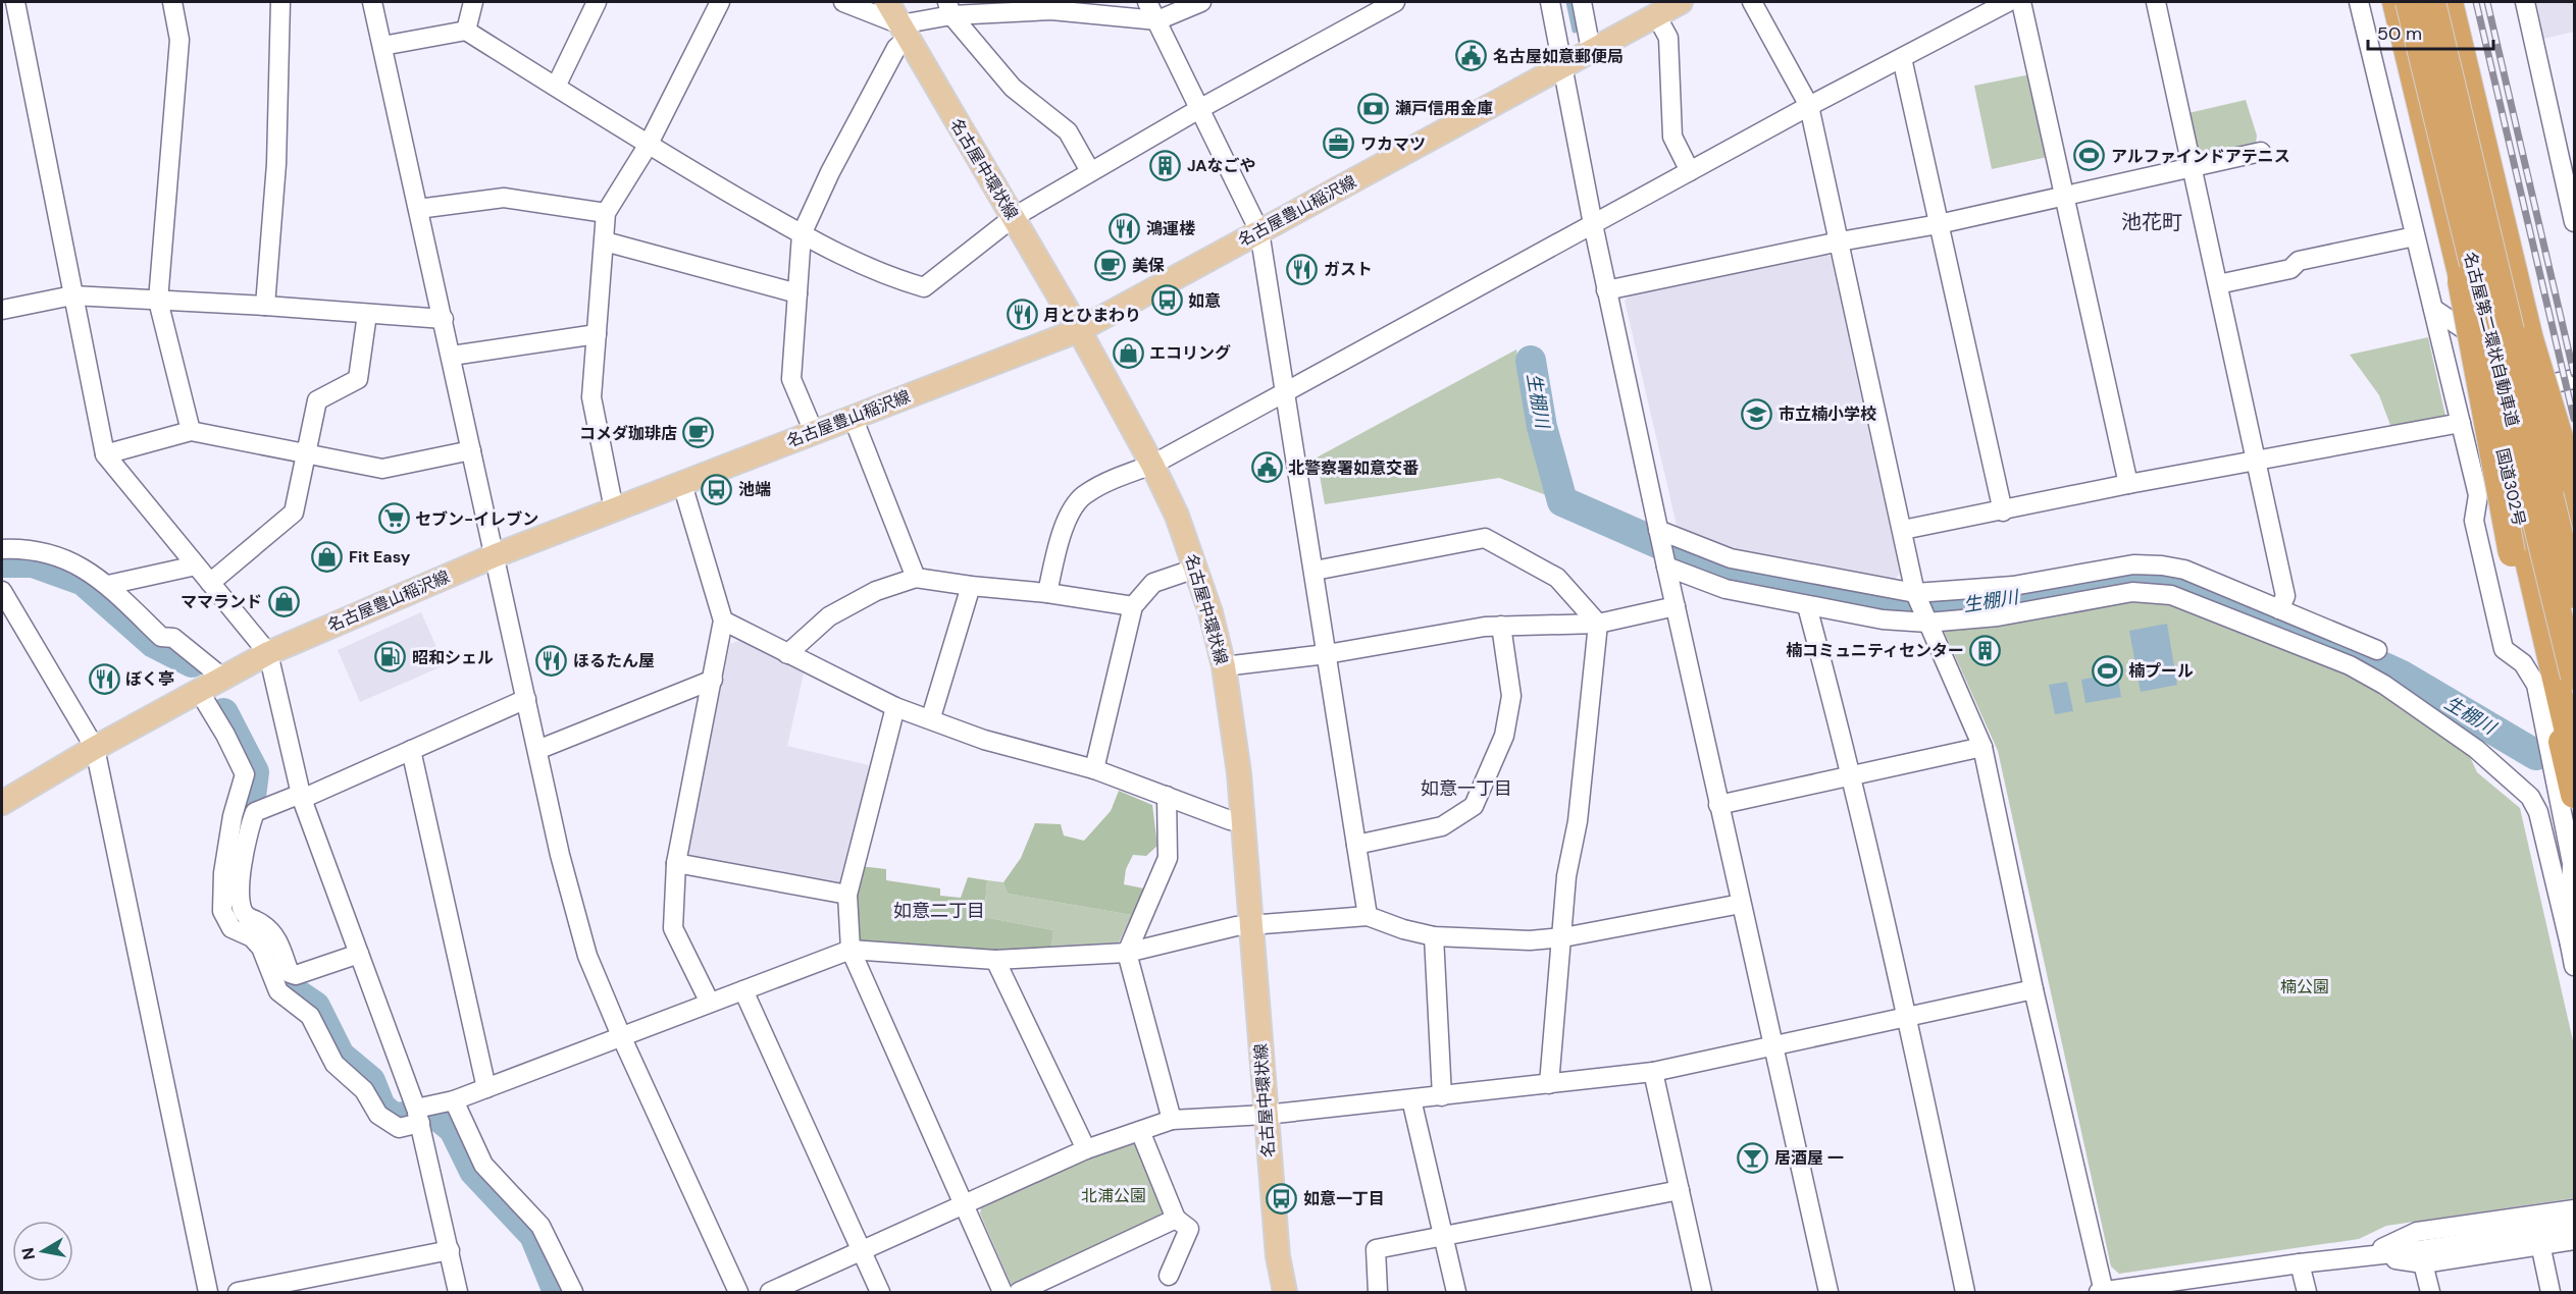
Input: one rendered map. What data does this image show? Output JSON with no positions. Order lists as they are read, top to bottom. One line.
{"streets":{"highway":["名古屋第二環状自動車道","国道302号"],"main road":["名古屋中環状線","名古屋豊山稲沢線"]},"crossings":[["名古屋中環状線","名古屋豊山稲沢線"]],"districts":["池花町","如意一丁目","如意二丁目"],"water":["生棚川"],"parks":["楠公園","北浦公園"],"places":{"public building":["名古屋如意郵便局","北警察署如意交番"],"bank":["瀬戸信用金庫"],"office":["ワカマツ"],"sports":["アルファインドアテニス","楠プール"],"building":["JAなごや","楠コミュニティセンター"],"restaurant":["鴻運楼","ガスト","月とひまわり","ほるたん屋","ぼく亭"],"cafe":["美保","コメダ珈琲店"],"bus stop":["如意","池端","如意一丁目"],"shop":["エコリング","Fit Easy","ママランド"],"school or university":["市立楠小学校"],"supermarket":["セブン-イレブン"],"fuel station":["昭和シェル"],"bar":["居酒屋 一"]},"scale_bar":"50 m","north":"left"}
